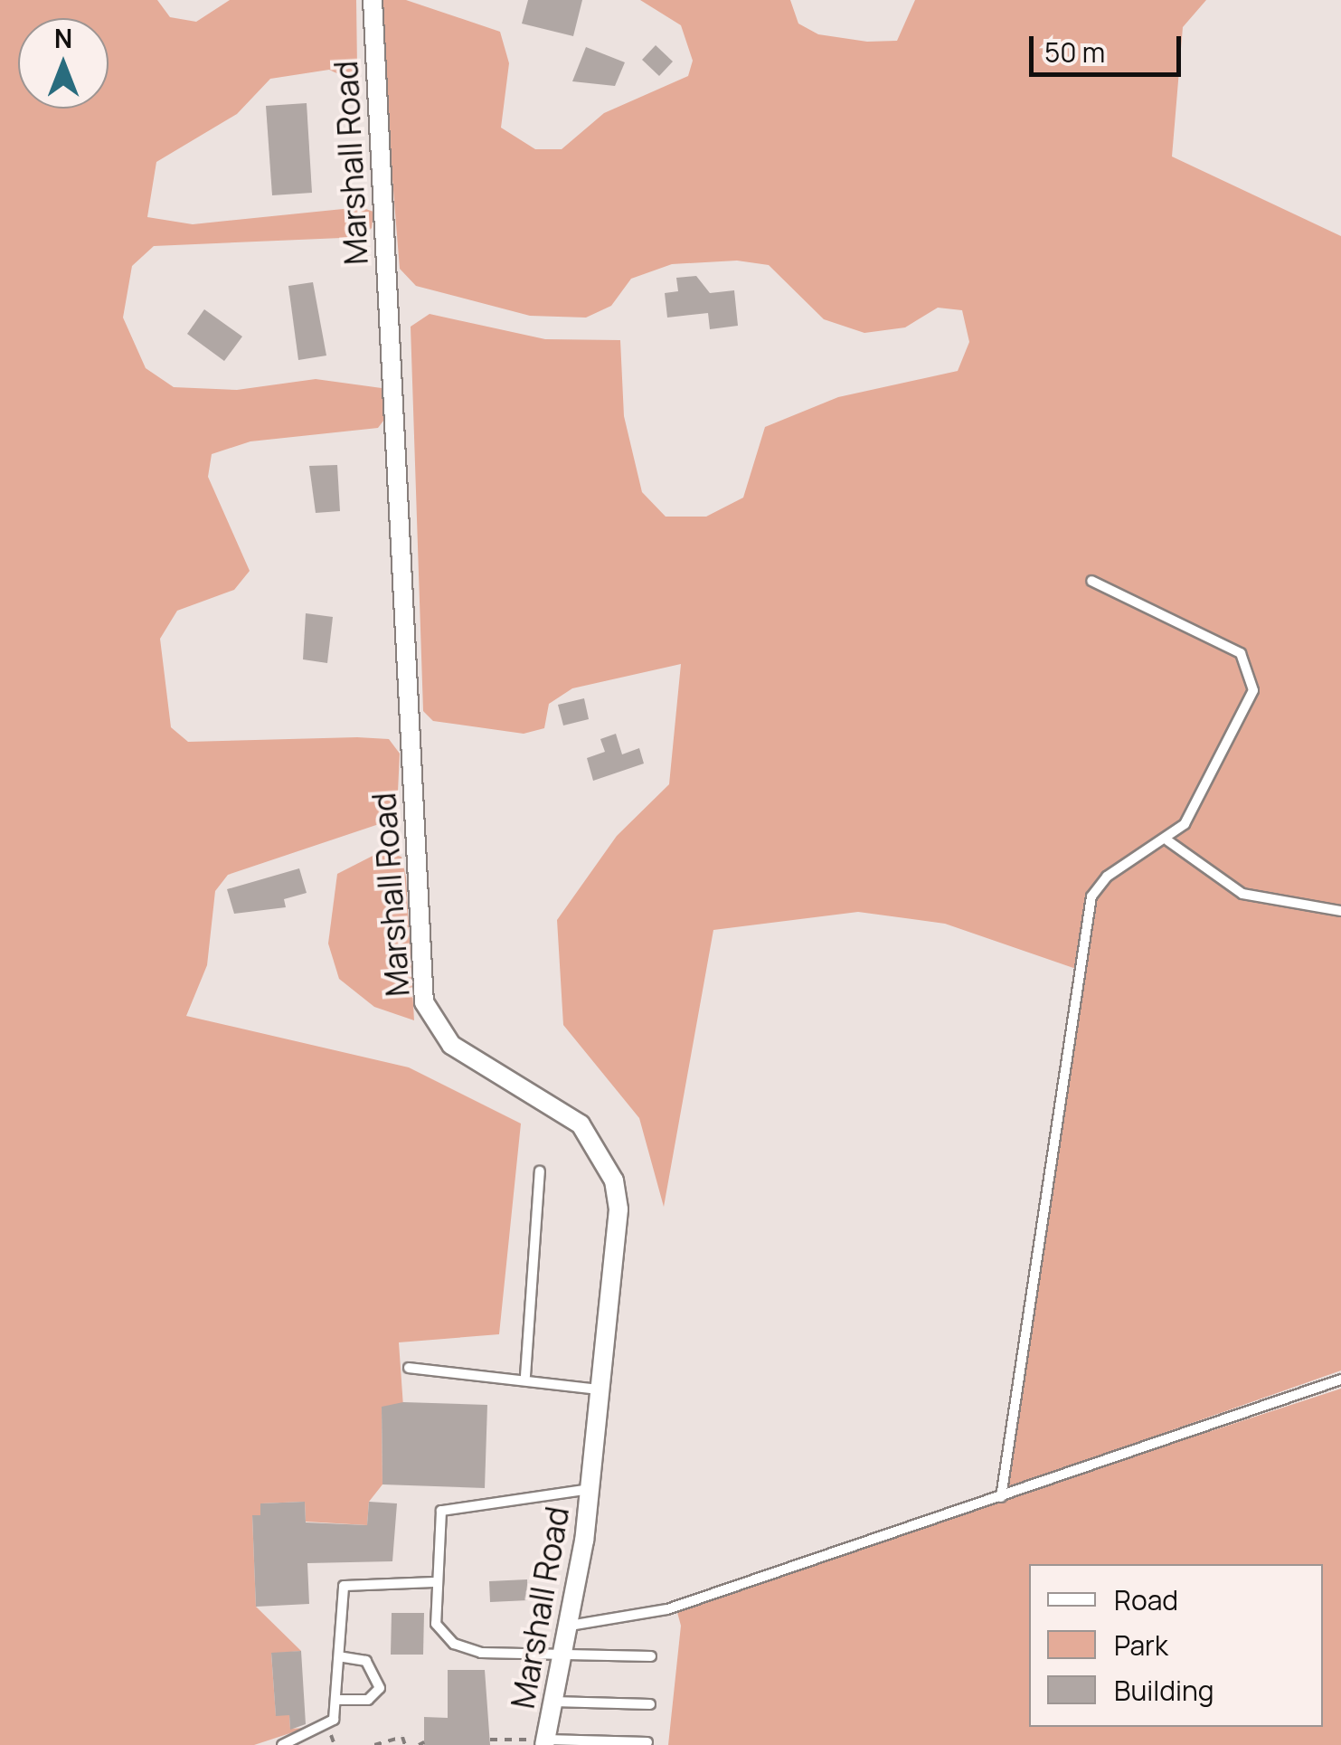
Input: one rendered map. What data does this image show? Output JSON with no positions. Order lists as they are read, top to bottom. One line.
{"streets":{"street":["Marshall Road"]},"legend":["Road","Park","Building"],"scale_bar":"50 m","north":"top"}
